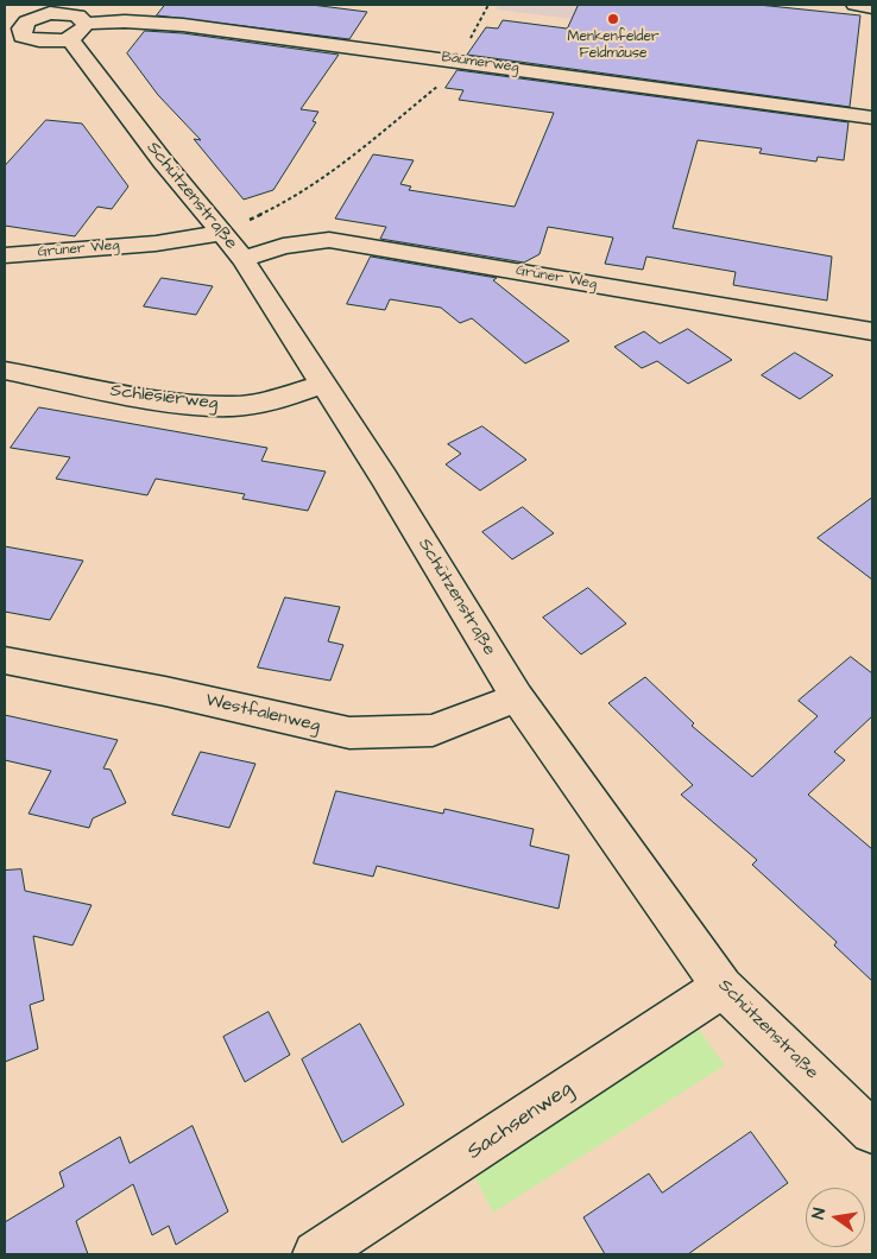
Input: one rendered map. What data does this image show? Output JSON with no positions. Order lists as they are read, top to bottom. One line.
{"streets":{"street":["Bäumerweg","Schützenstraße","Grüner Weg","Schlesierweg","Westfalenweg","Sachsenweg"]},"crossings":[["Bäumerweg","Schützenstraße"],["Schützenstraße","Grüner Weg"],["Schützenstraße","Schlesierweg"],["Schützenstraße","Westfalenweg"],["Schützenstraße","Sachsenweg"]],"places":["Menkenfelder Feldmäuse"],"north":"left"}
